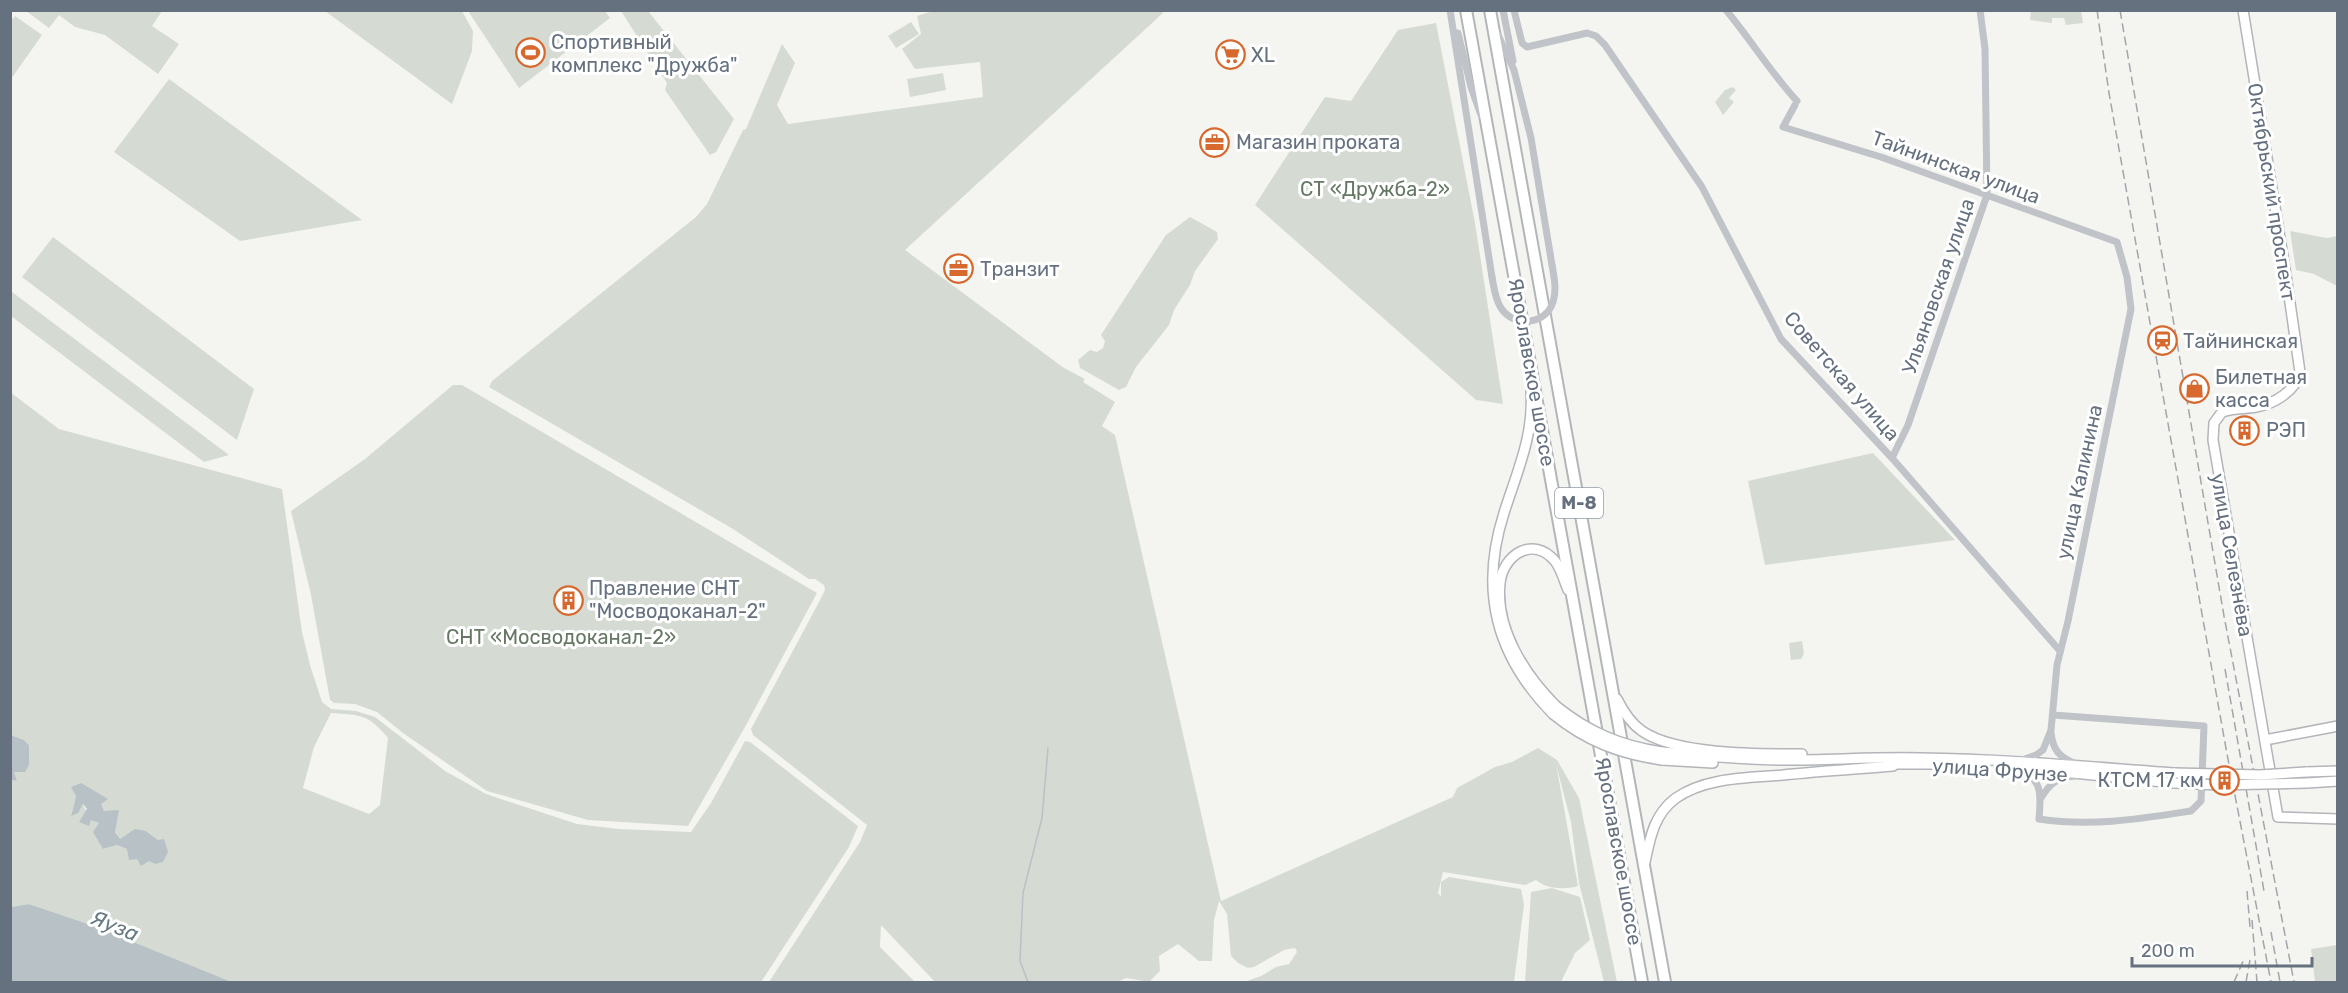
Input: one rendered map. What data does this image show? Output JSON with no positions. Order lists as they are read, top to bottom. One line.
{"streets":{"highway":["Ярославское шоссе","М-8"],"main road":["Октябрьский проспект","улица Селезнёва","улица Фрунзе"],"street":["Тайнинская улица","Ульяновская улица","Советская улица","улица Калинина"]},"crossings":[["Тайнинская улица","Ульяновская улица"],["Тайнинская улица","улица Калинина"],["Октябрьский проспект","улица Селезнёва"],["Ульяновская улица","Советская улица"],["Советская улица","улица Калинина"]],"water":["Яуза"],"parks":["СТ «Дружба-2»","СНТ «Мосводоканал-2»"],"places":{"sports":["Спортивный комплекс \"Дружба\""],"supermarket":["XL"],"office":["Магазин проката","Транзит"],"station":["Тайнинская"],"shop":["Билетная касса"],"building":["РЭП","Правление СНТ \"Мосводоканал-2\"","КТСМ 17 км"]},"scale_bar":"200 m"}
